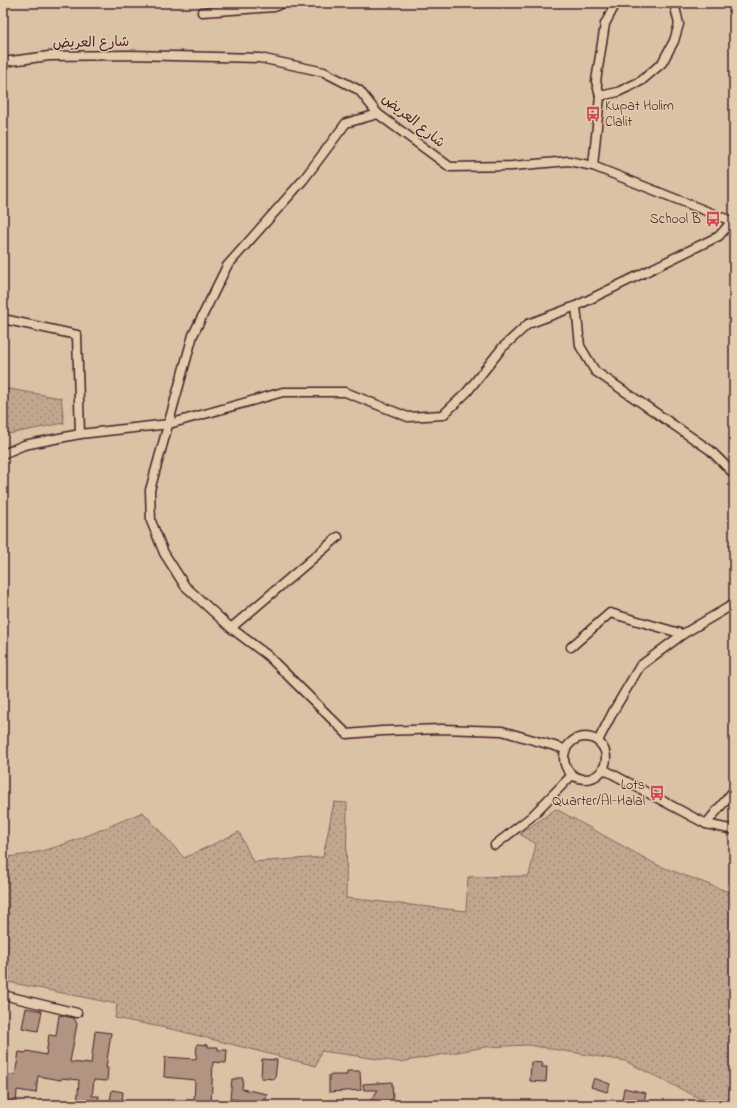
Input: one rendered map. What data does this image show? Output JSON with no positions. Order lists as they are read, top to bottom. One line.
{"streets":{"street":["شارع العريض"]},"places":{"bus stop":["Kupat Holim Clalit","School B","Lots Quarter/Al-Halal"]}}
